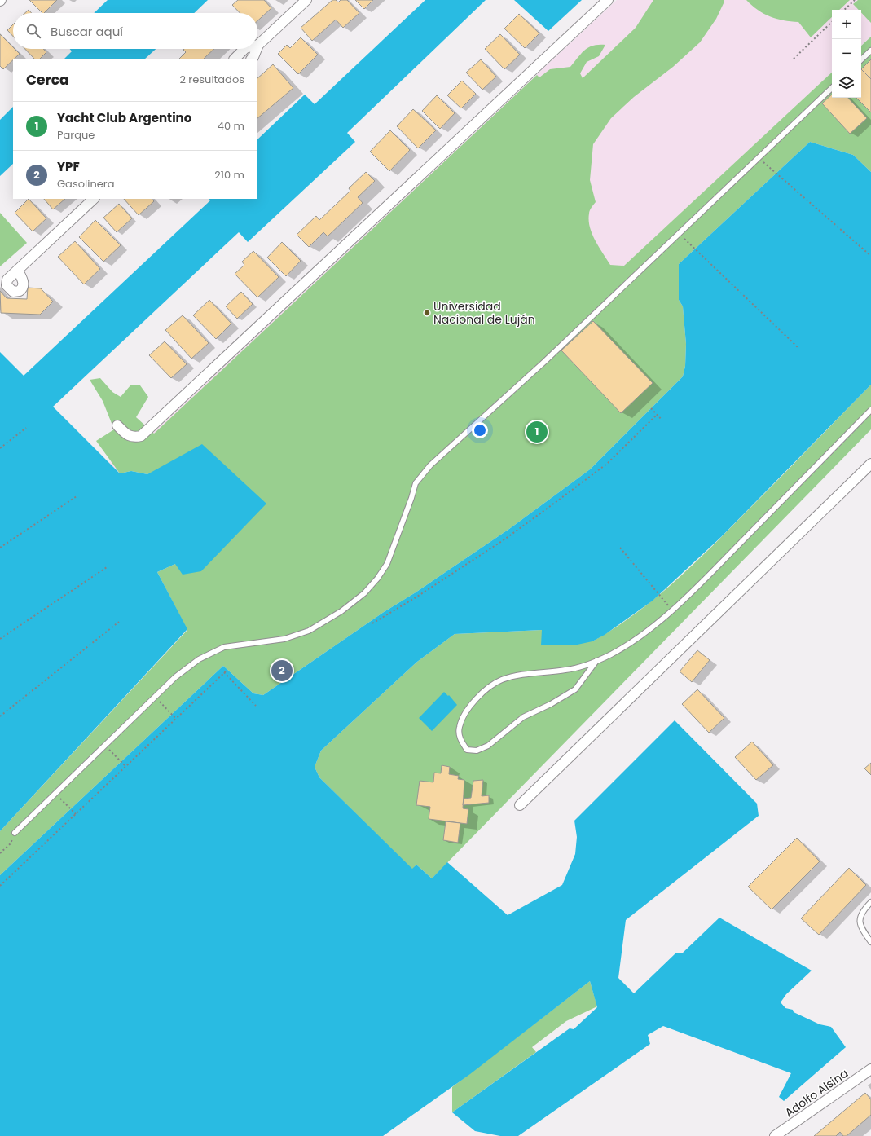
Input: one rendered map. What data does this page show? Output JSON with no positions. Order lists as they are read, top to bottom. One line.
{"streets":{"street":["Adolfo Alsina"]},"places":["Universidad Nacional de Luján"],"page":{"map_buttons":["+","−"],"search":"Buscar aquí","heading":["Cerca","2 resultados"],"list":[{"mark":"1","name":"Yacht Club Argentino","note":"Parque","value":"40 m"},{"mark":"2","name":"YPF","note":"Gasolinera","value":"210 m"}],"pins":["1","2"]}}
